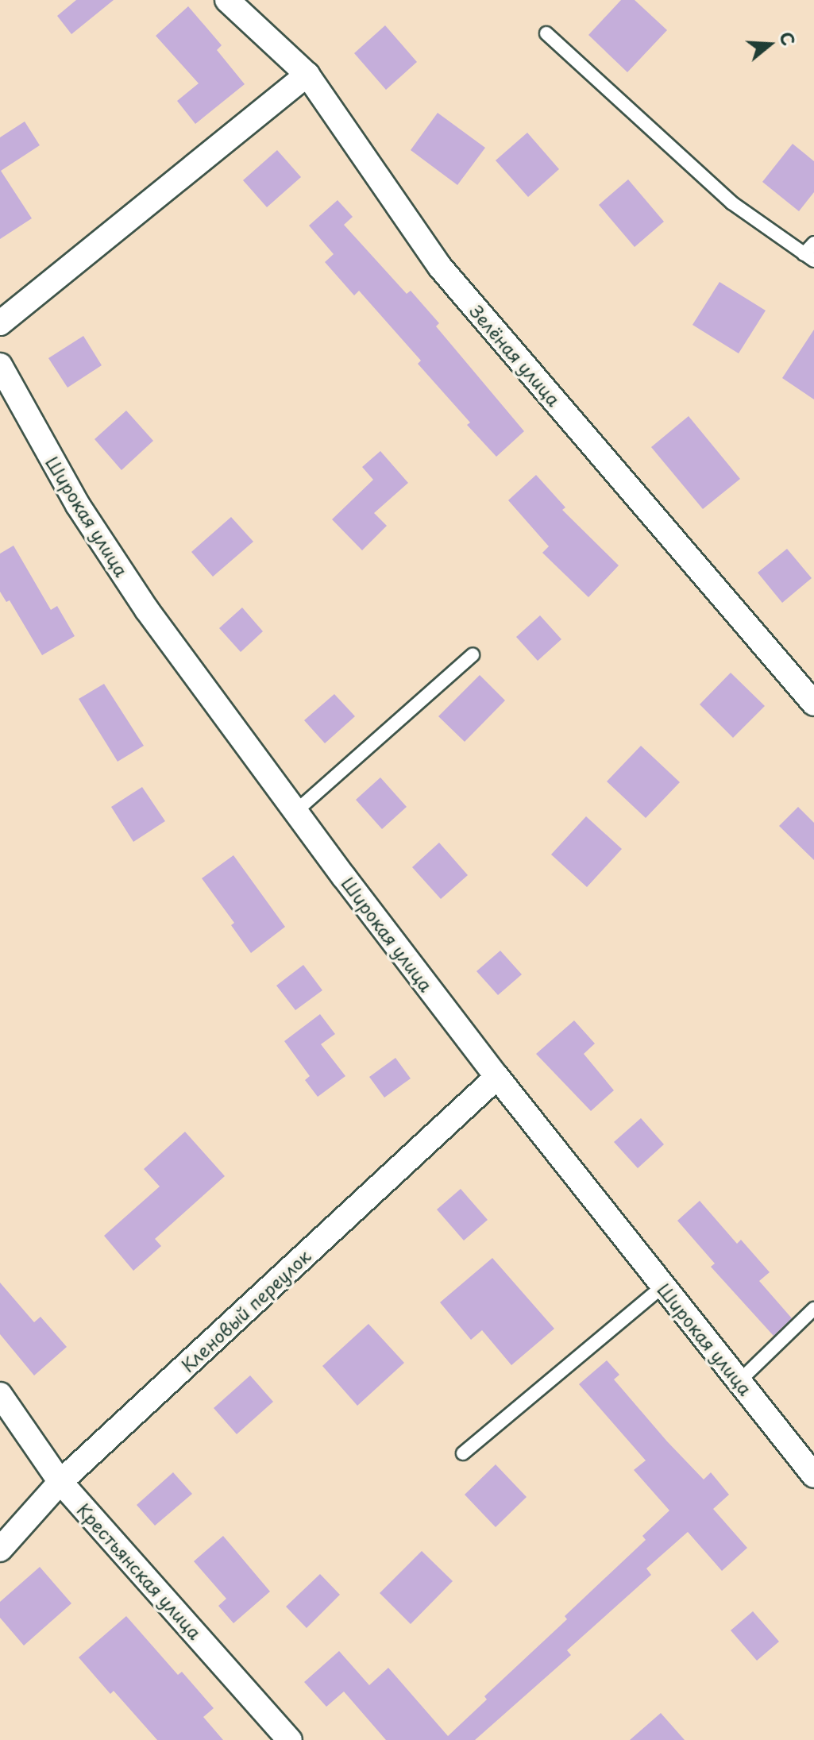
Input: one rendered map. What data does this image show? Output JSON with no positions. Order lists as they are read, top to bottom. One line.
{"streets":{"street":["Зелёная улица","Широкая улица","Кленовый переулок","Крестьянская улица"]},"crossings":[["Широкая улица","Кленовый переулок"],["Кленовый переулок","Крестьянская улица"]],"north":"right"}
